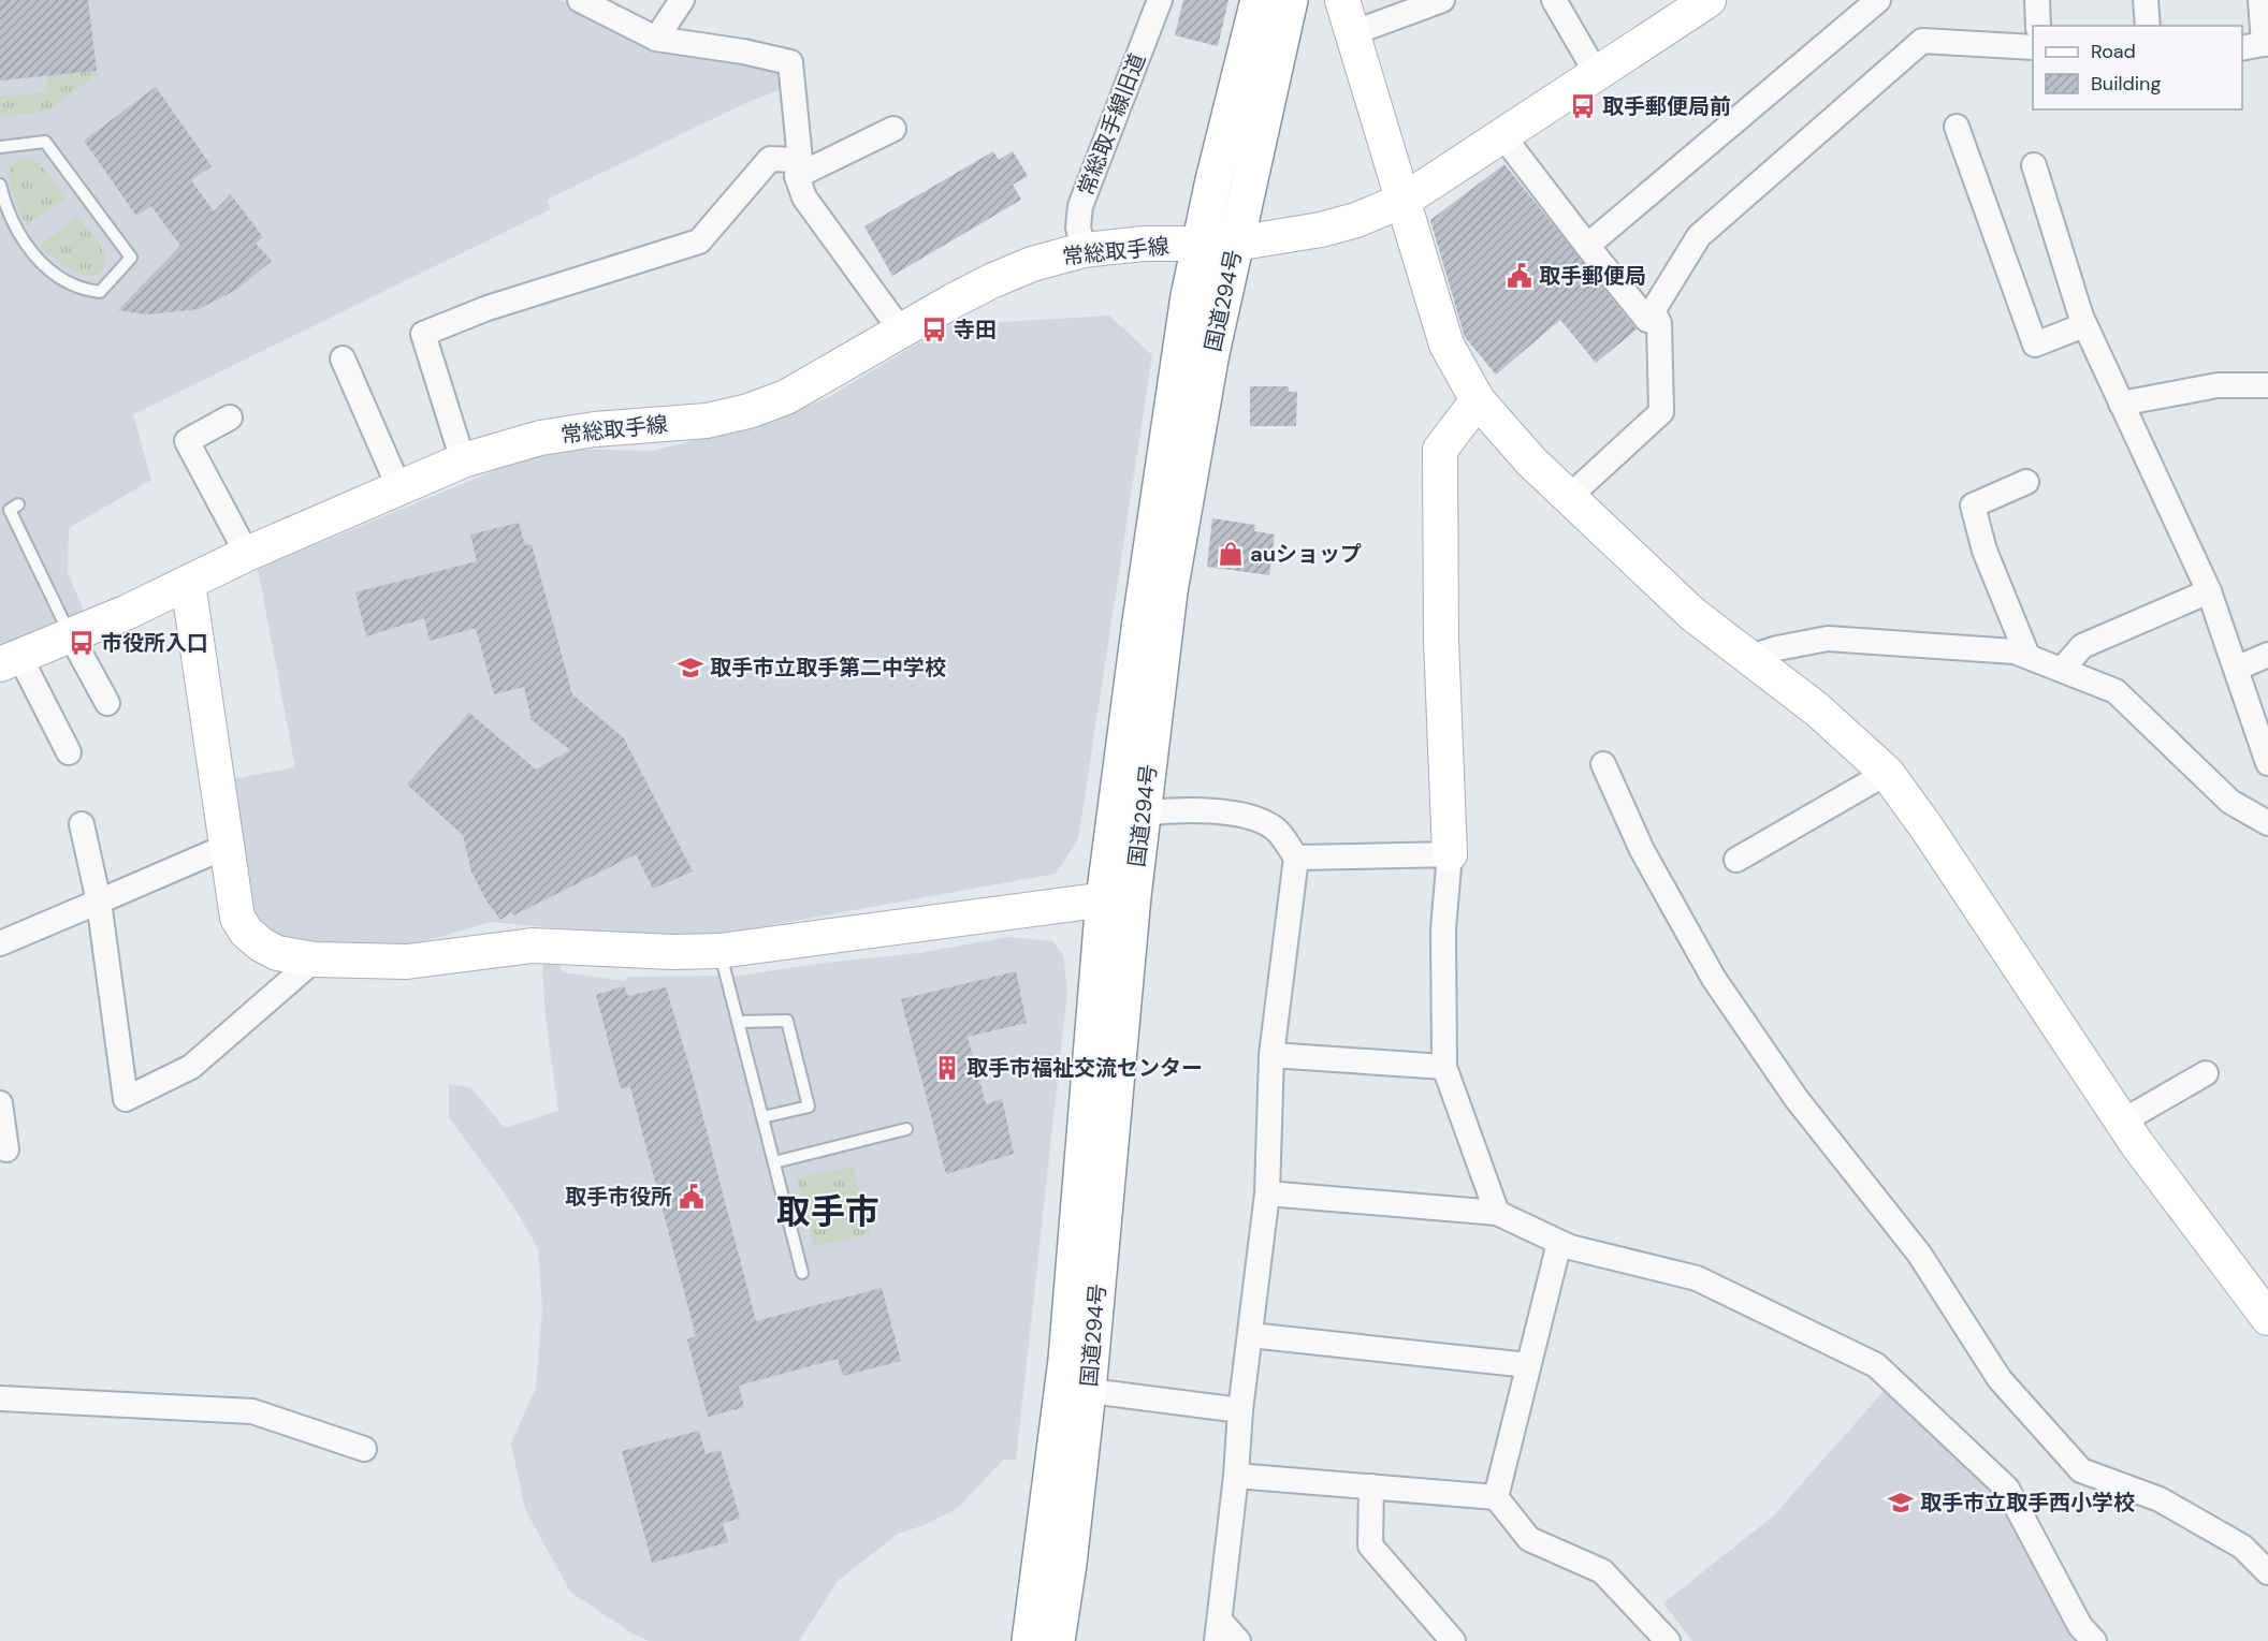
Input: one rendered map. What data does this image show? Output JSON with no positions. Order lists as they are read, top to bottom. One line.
{"streets":{"highway":["国道294号"],"street":["常総取手線旧道","常総取手線"]},"crossings":[["常総取手線旧道","常総取手線"],["常総取手線","国道294号"]],"districts":["取手市"],"places":{"bus stop":["取手郵便局前","寺田","市役所入口"],"public building":["取手郵便局","取手市役所"],"shop":["auショップ"],"school or university":["取手市立取手第二中学校","取手市立取手西小学校"],"building":["取手市福祉交流センター"]},"legend":["Road","Building"]}
